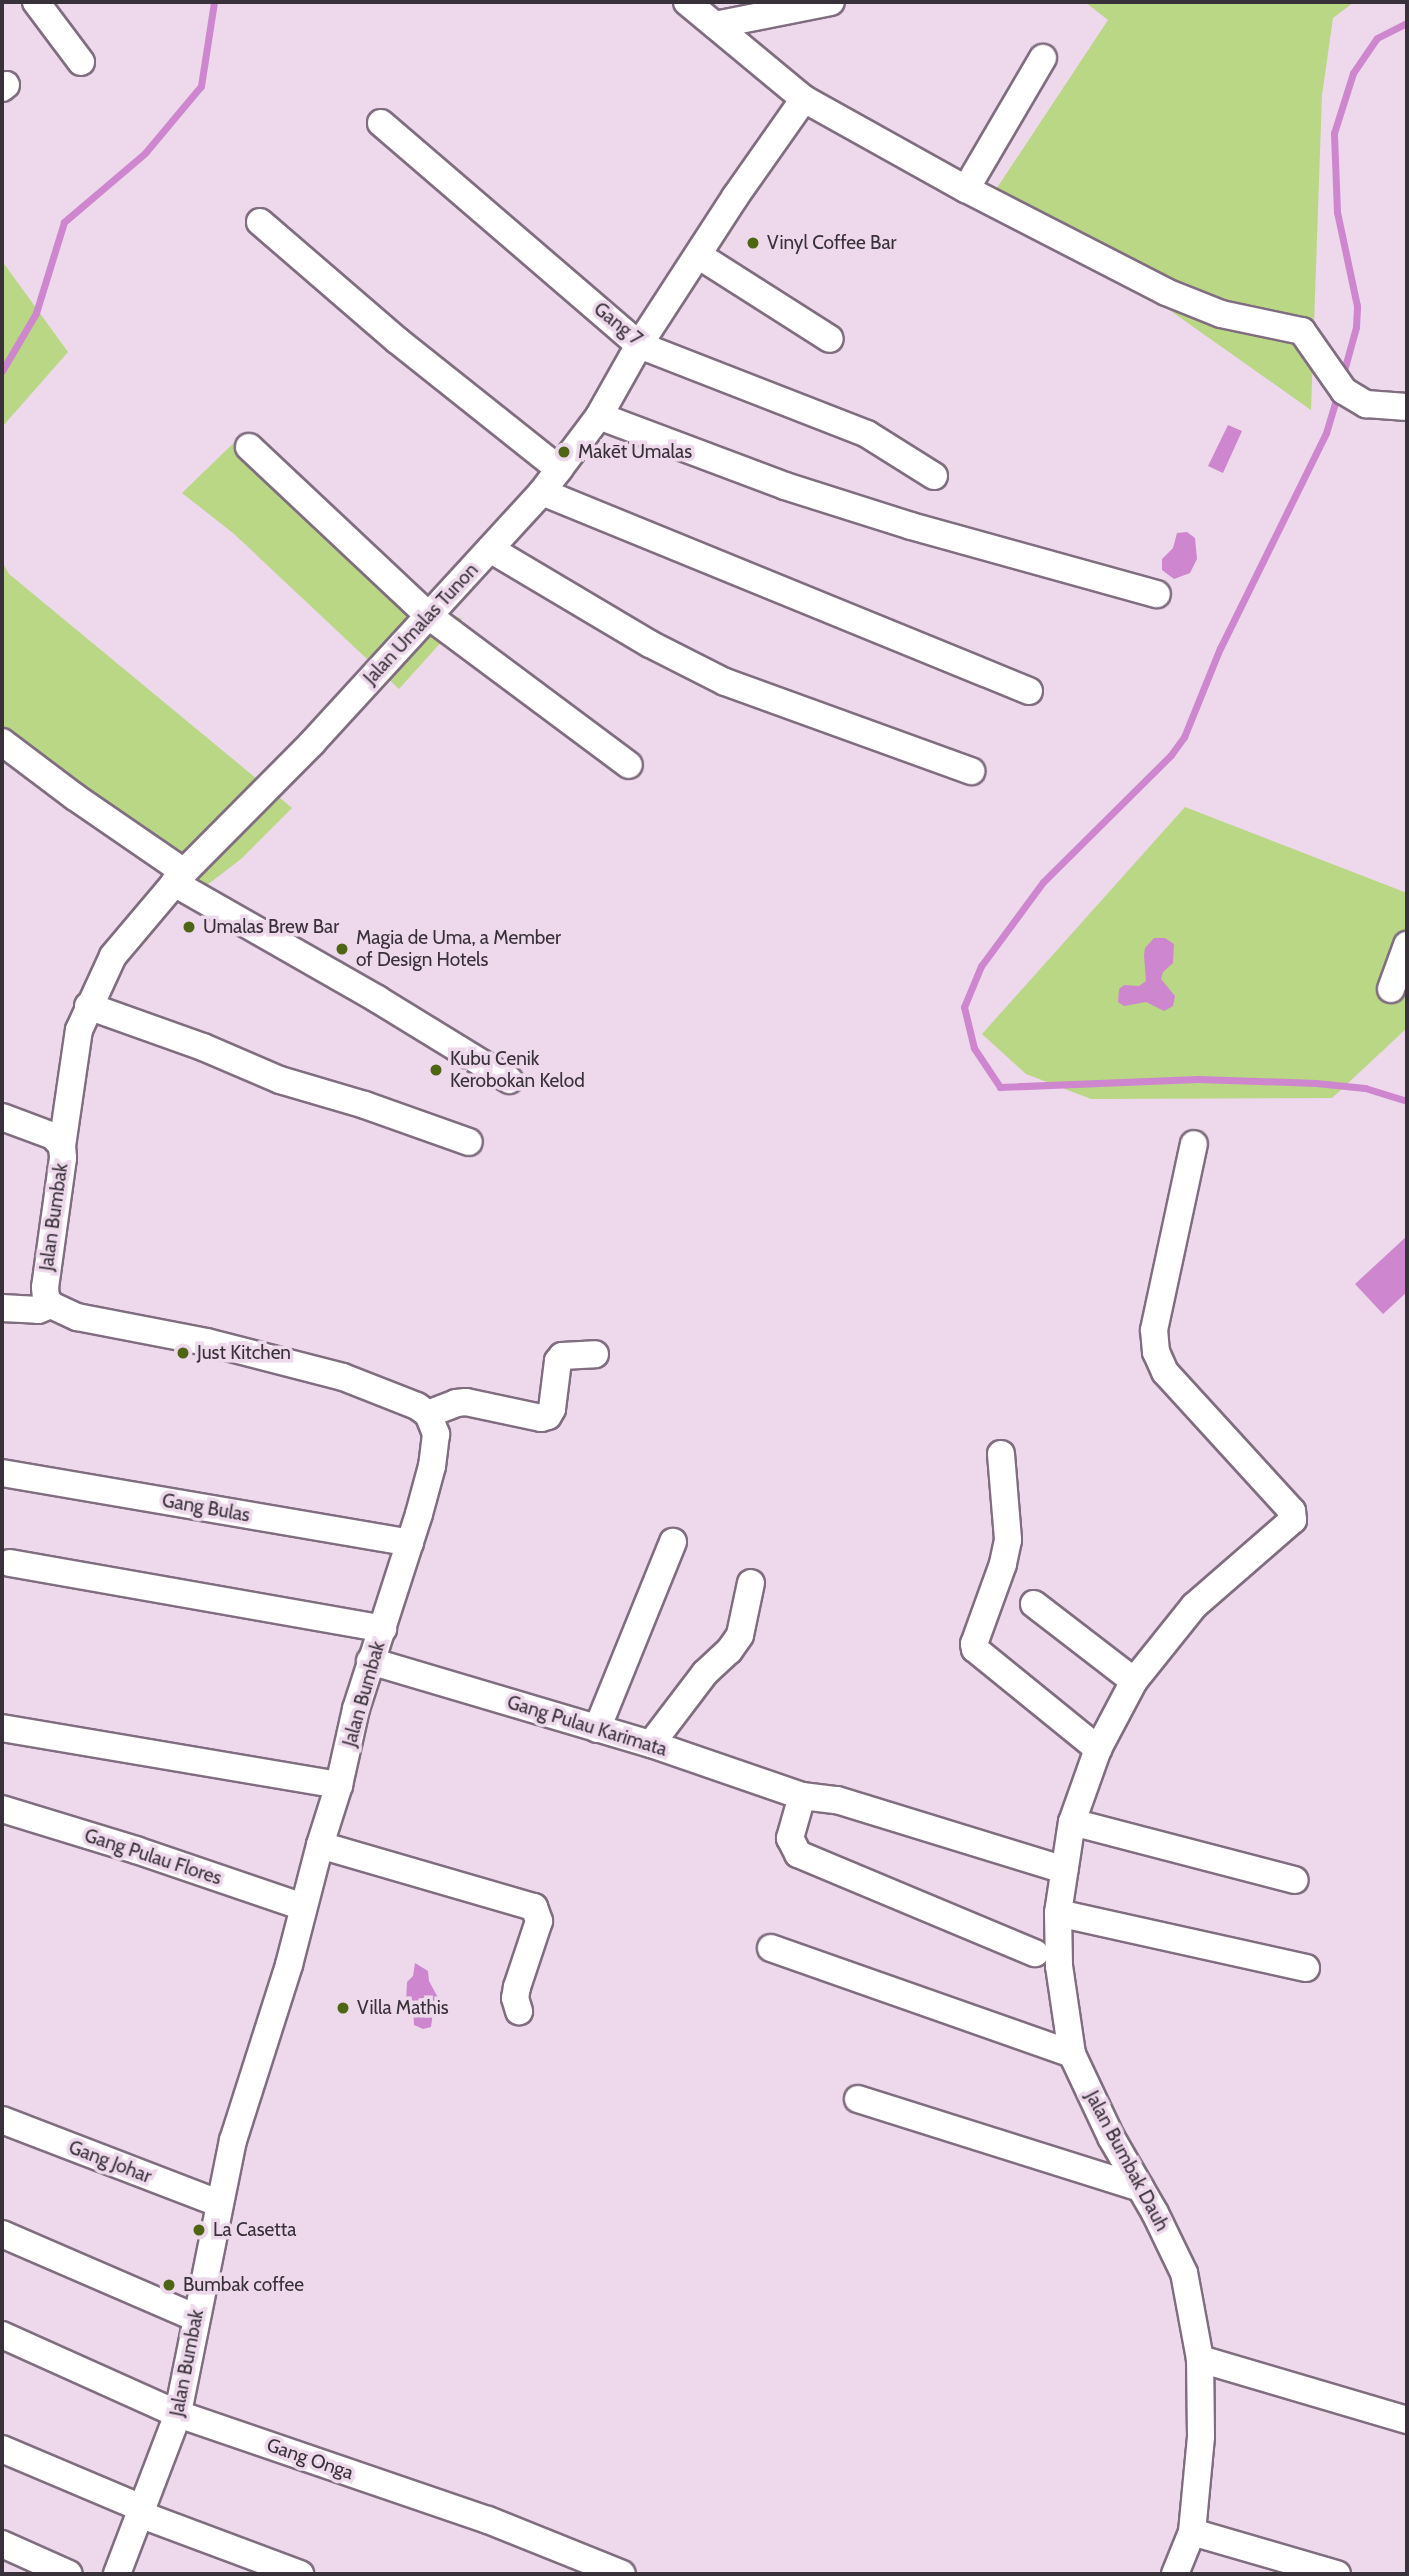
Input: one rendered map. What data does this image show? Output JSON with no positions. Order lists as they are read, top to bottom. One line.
{"streets":{"street":["Gang 7","Jalan Umalas Tunon","Jalan Bumbak","Gang Bulas","Gang Pulau Karimata","Gang Pulau Flores","Jalan Bumbak Dauh","Gang Johar","Gang Onga"]},"crossings":[["Gang 7","Jalan Umalas Tunon"],["Jalan Umalas Tunon","Jalan Bumbak"],["Jalan Bumbak","Gang Bulas"],["Jalan Bumbak","Gang Pulau Karimata"],["Jalan Bumbak","Gang Pulau Flores"],["Jalan Bumbak","Gang Johar"],["Jalan Bumbak","Gang Onga"],["Gang Pulau Karimata","Jalan Bumbak Dauh"]],"places":["Vinyl Coffee Bar","Makēt Umalas","Umalas Brew Bar","Magia de Uma, a Member of Design Hotels","Kubu Cenik Kerobokan Kelod","Just Kitchen","Villa Mathis","La Casetta","Bumbak coffee"]}
